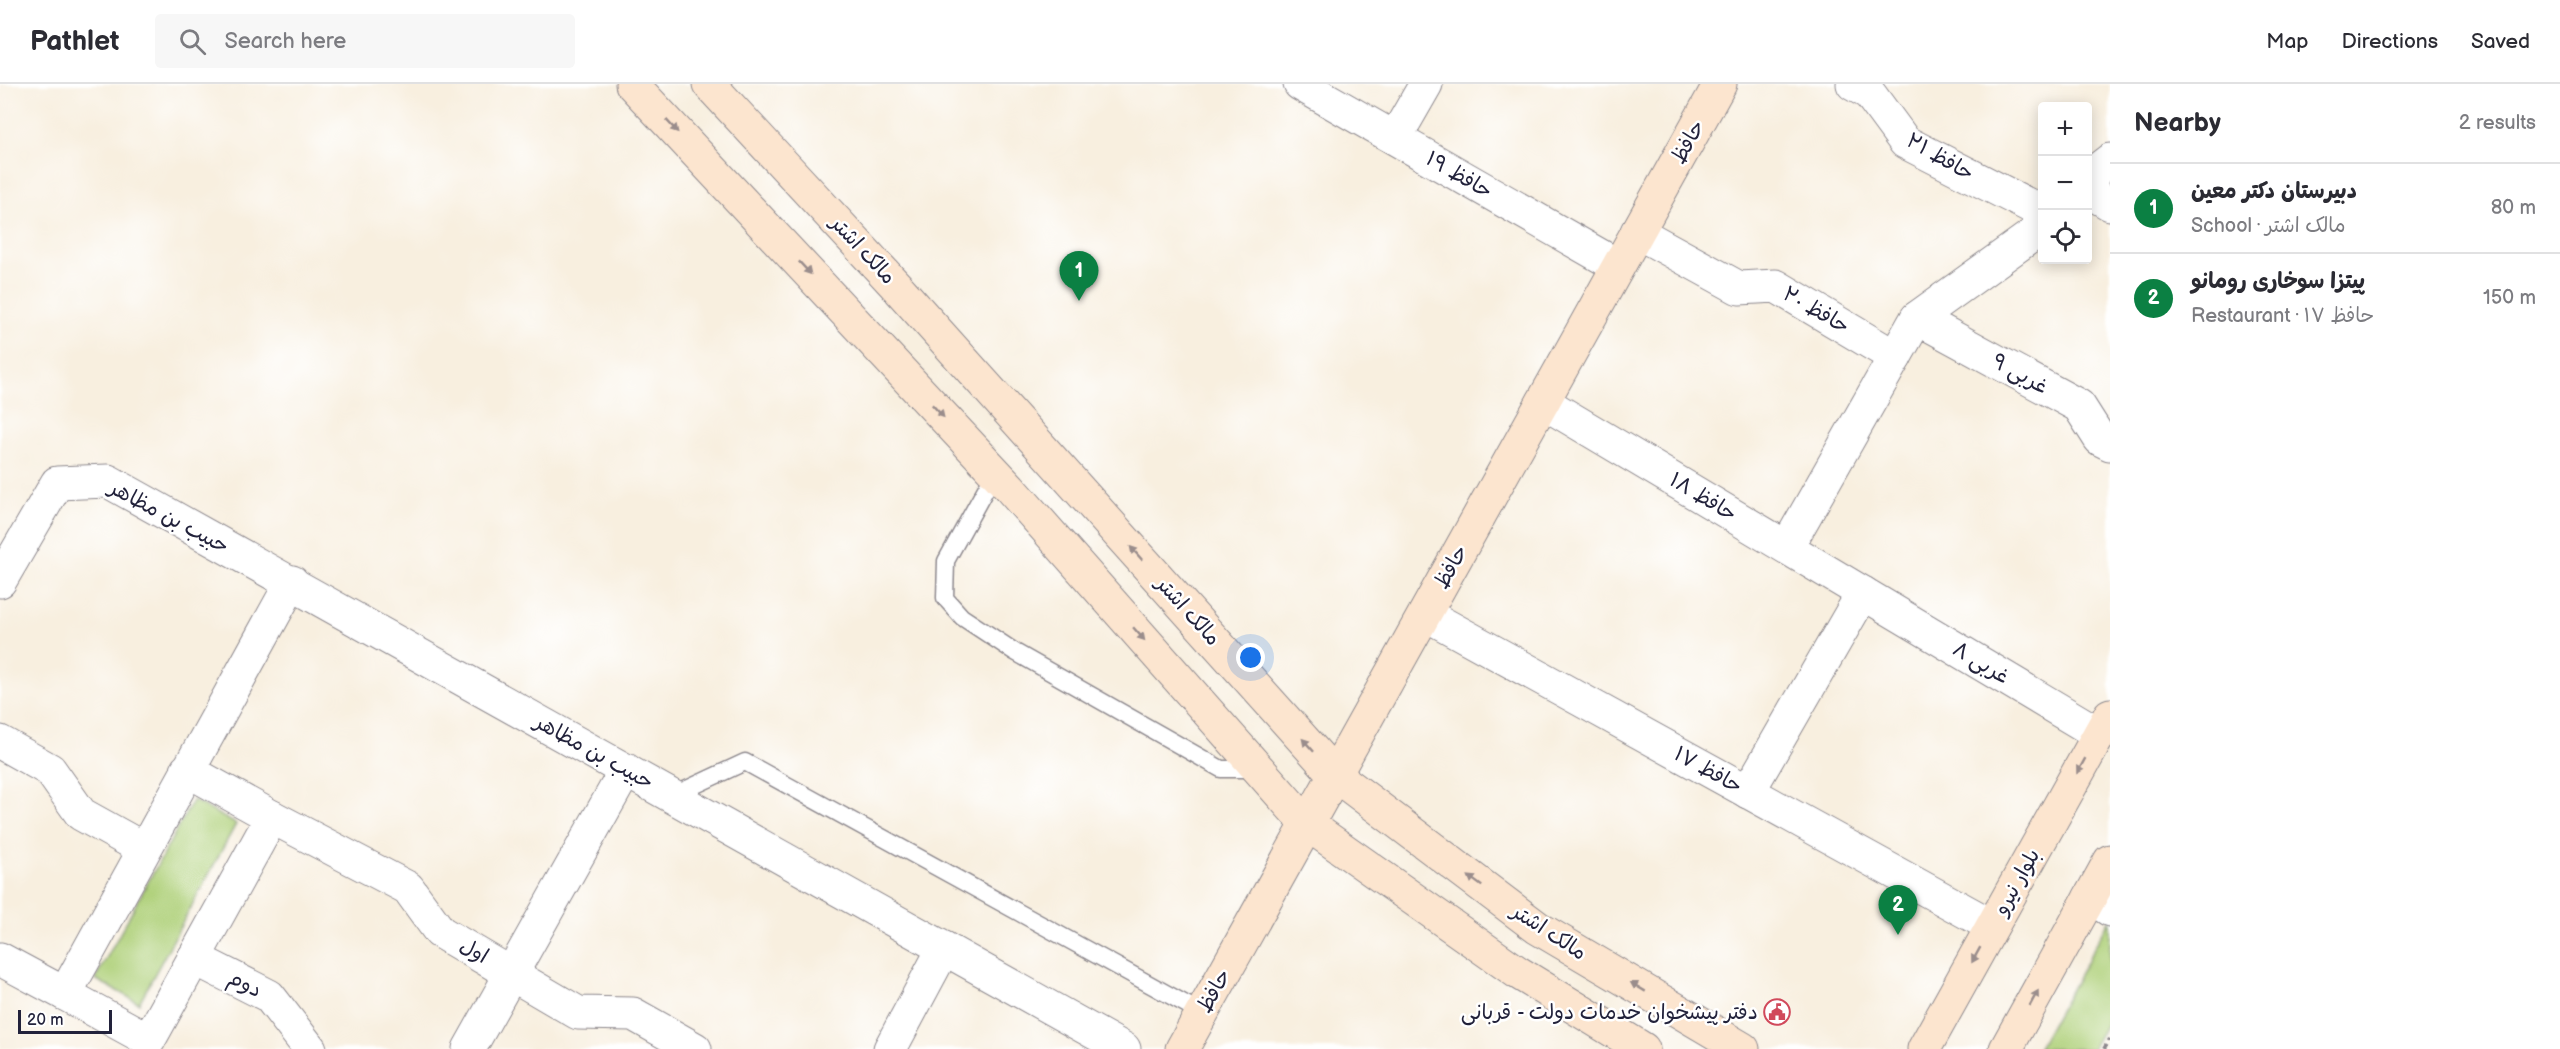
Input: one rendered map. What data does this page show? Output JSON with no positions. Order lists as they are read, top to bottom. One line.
{"streets":{"street":["حافظ","حافظ ۲۱","حافظ ۱۹","مالک اشتر","حافظ ۲۰","۹ غربی","حافظ ۱۸","حبیب بن مظاهر","۸ غربی","حافظ ۱۷","بلوار نیرو","اول","دوم"]},"crossings":[["حافظ","حافظ ۱۹"],["حافظ","مالک اشتر"],["حافظ","حافظ ۲۰"],["حافظ","حافظ ۱۸"],["حافظ","حافظ ۱۷"],["حافظ ۱۸","۸ غربی"],["۸ غربی","بلوار نیرو"],["حافظ ۱۷","بلوار نیرو"]],"places":{"public building":["دفتر پیشخوان خدمات دولت - قربانی"]},"scale_bar":"20 m","page":{"header":"Pathlet","search":"Search here","nav":["Map","Directions","Saved"],"heading":["Nearby","2 results"],"map_buttons":["+","−"],"list":[{"mark":"1","name":"دبیرستان دکتر معین","note":"School · مالک اشتر","value":"80 m"},{"mark":"2","name":"پیتزا سوخاری رومانو","note":"Restaurant · حافظ ۱۷","value":"150 m"}],"pins":["1","2"],"scale":"20 m"}}
